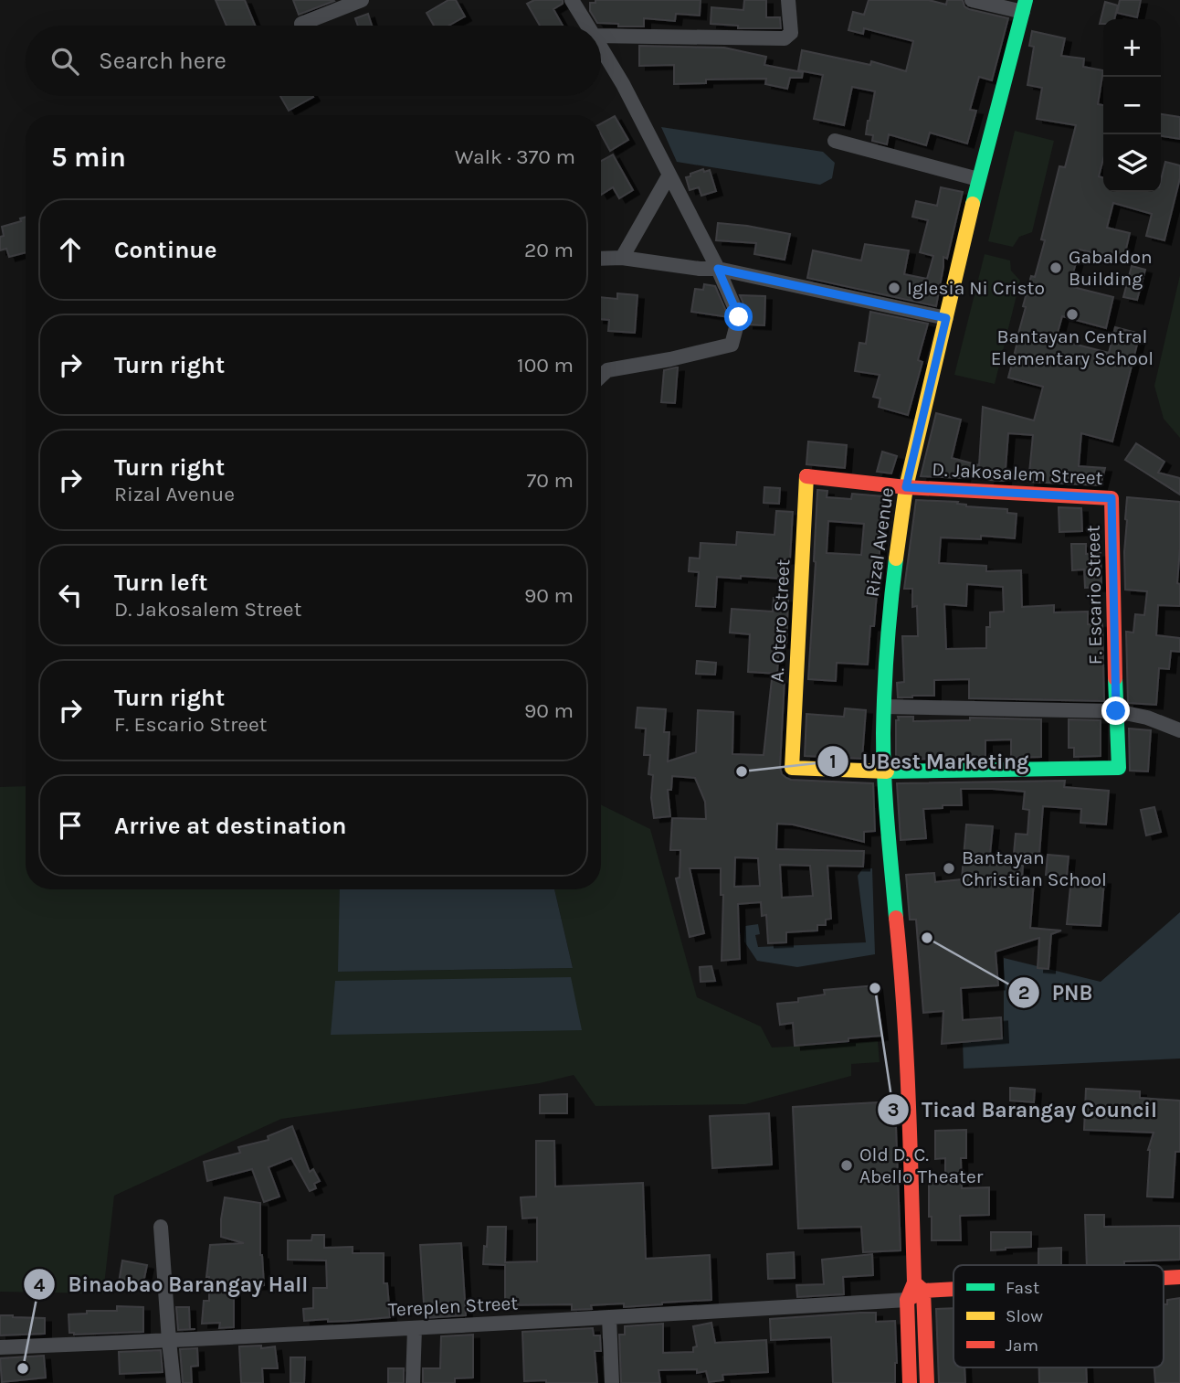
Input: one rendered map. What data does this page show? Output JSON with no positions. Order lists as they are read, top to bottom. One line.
{"streets":{"street":["D. Jakosalem Street","Rizal Avenue","F. Escario Street","A. Otero Street","Tereplen Street"]},"crossings":[["D. Jakosalem Street","Rizal Avenue"],["D. Jakosalem Street","F. Escario Street"],["D. Jakosalem Street","A. Otero Street"],["Rizal Avenue","F. Escario Street"],["Rizal Avenue","A. Otero Street"],["F. Escario Street","A. Otero Street"]],"places":["Gabaldon Building","Iglesia Ni Cristo","Bantayan Central Elementary School","UBest Marketing","Bantayan Christian School","PNB","Ticad Barangay Council","Old D. C. Abello Theater","Binaobao Barangay Hall"],"legend":["Fast","Slow","Jam"],"page":{"map_buttons":["+","−"],"search":"Search here","heading":["5 min","Walk · 370 m"],"list":[["Continue","20 m"],["Turn right","100 m"],["Turn right","Rizal Avenue","70 m"],["Turn left","D. Jakosalem Street","90 m"],["Turn right","F. Escario Street","90 m"],"Arrive at destination"]}}
